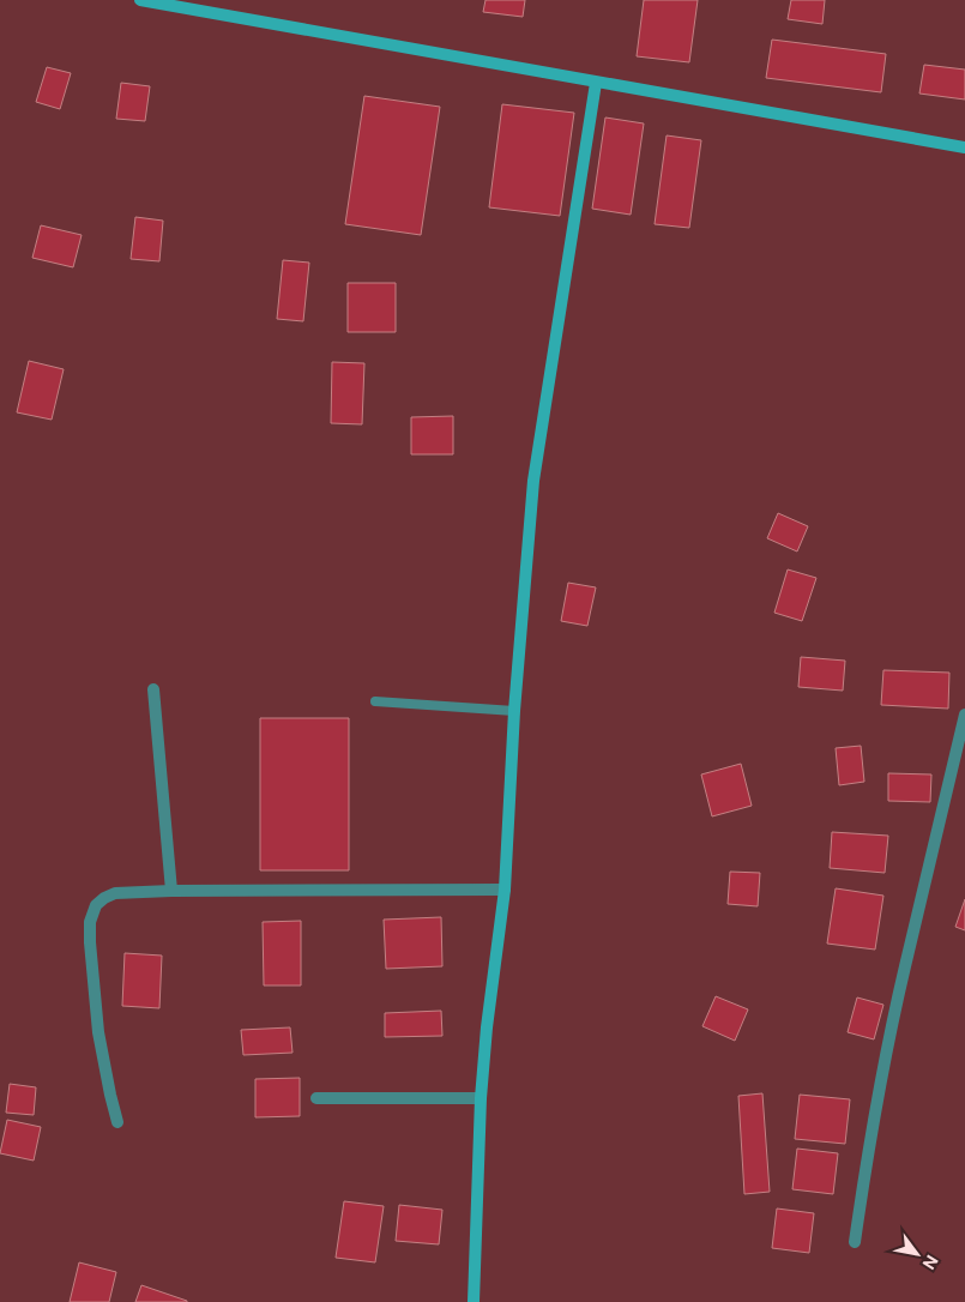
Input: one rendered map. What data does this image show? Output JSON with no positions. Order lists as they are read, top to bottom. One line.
{"north":"bottom right"}
